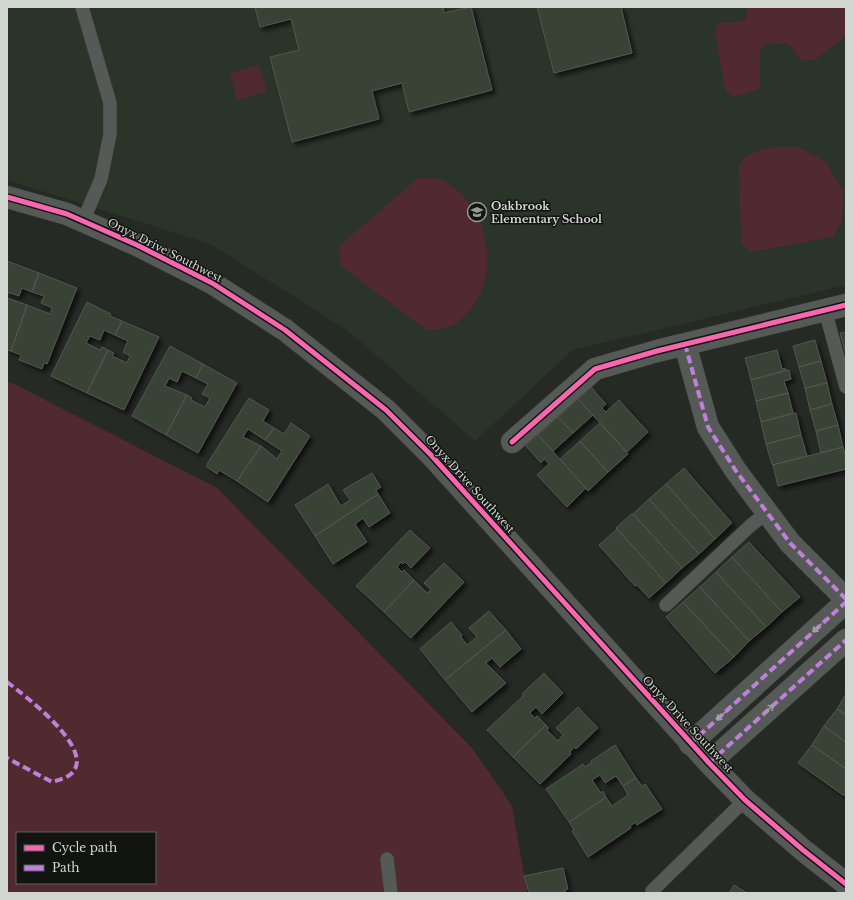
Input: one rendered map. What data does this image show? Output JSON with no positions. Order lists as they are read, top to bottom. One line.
{"streets":{"street":["Onyx Drive Southwest"]},"places":{"school or university":["Oakbrook Elementary School"]},"legend":["Cycle path","Path"]}
